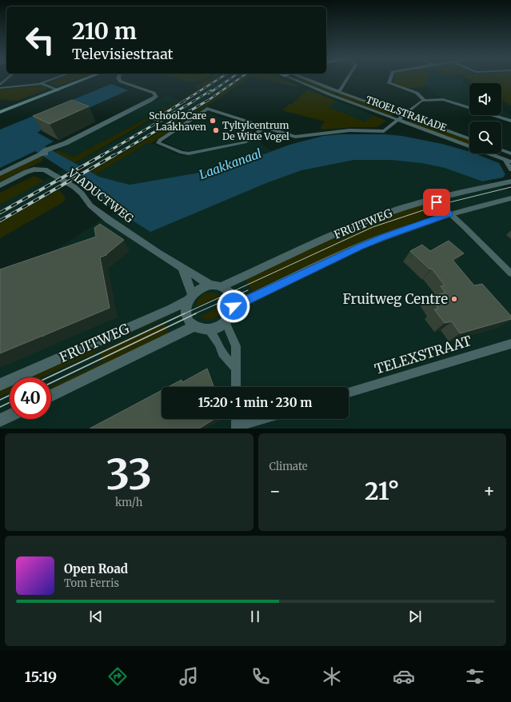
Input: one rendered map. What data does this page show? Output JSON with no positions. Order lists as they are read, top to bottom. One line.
{"streets":{"street":["TROELSTRAKADE","VIADUCTWEG","FRUITWEG","TELEXSTRAAT"]},"crossings":[["VIADUCTWEG","FRUITWEG"]],"water":["Laakkanaal"],"places":["School2Care Laakhaven","Tyltylcentrum De Witte Vogel","Fruitweg Centre"],"page":{"turn":["210 m","Televisiestraat"],"limit":"40","trip":"15:20 · 1 min · 230 m","tile":[["33","km/h"],"Climate"],"heat":["−","21°","+"],"song":["Open Road","Tom Ferris"],"tabs":"15:19"}}
